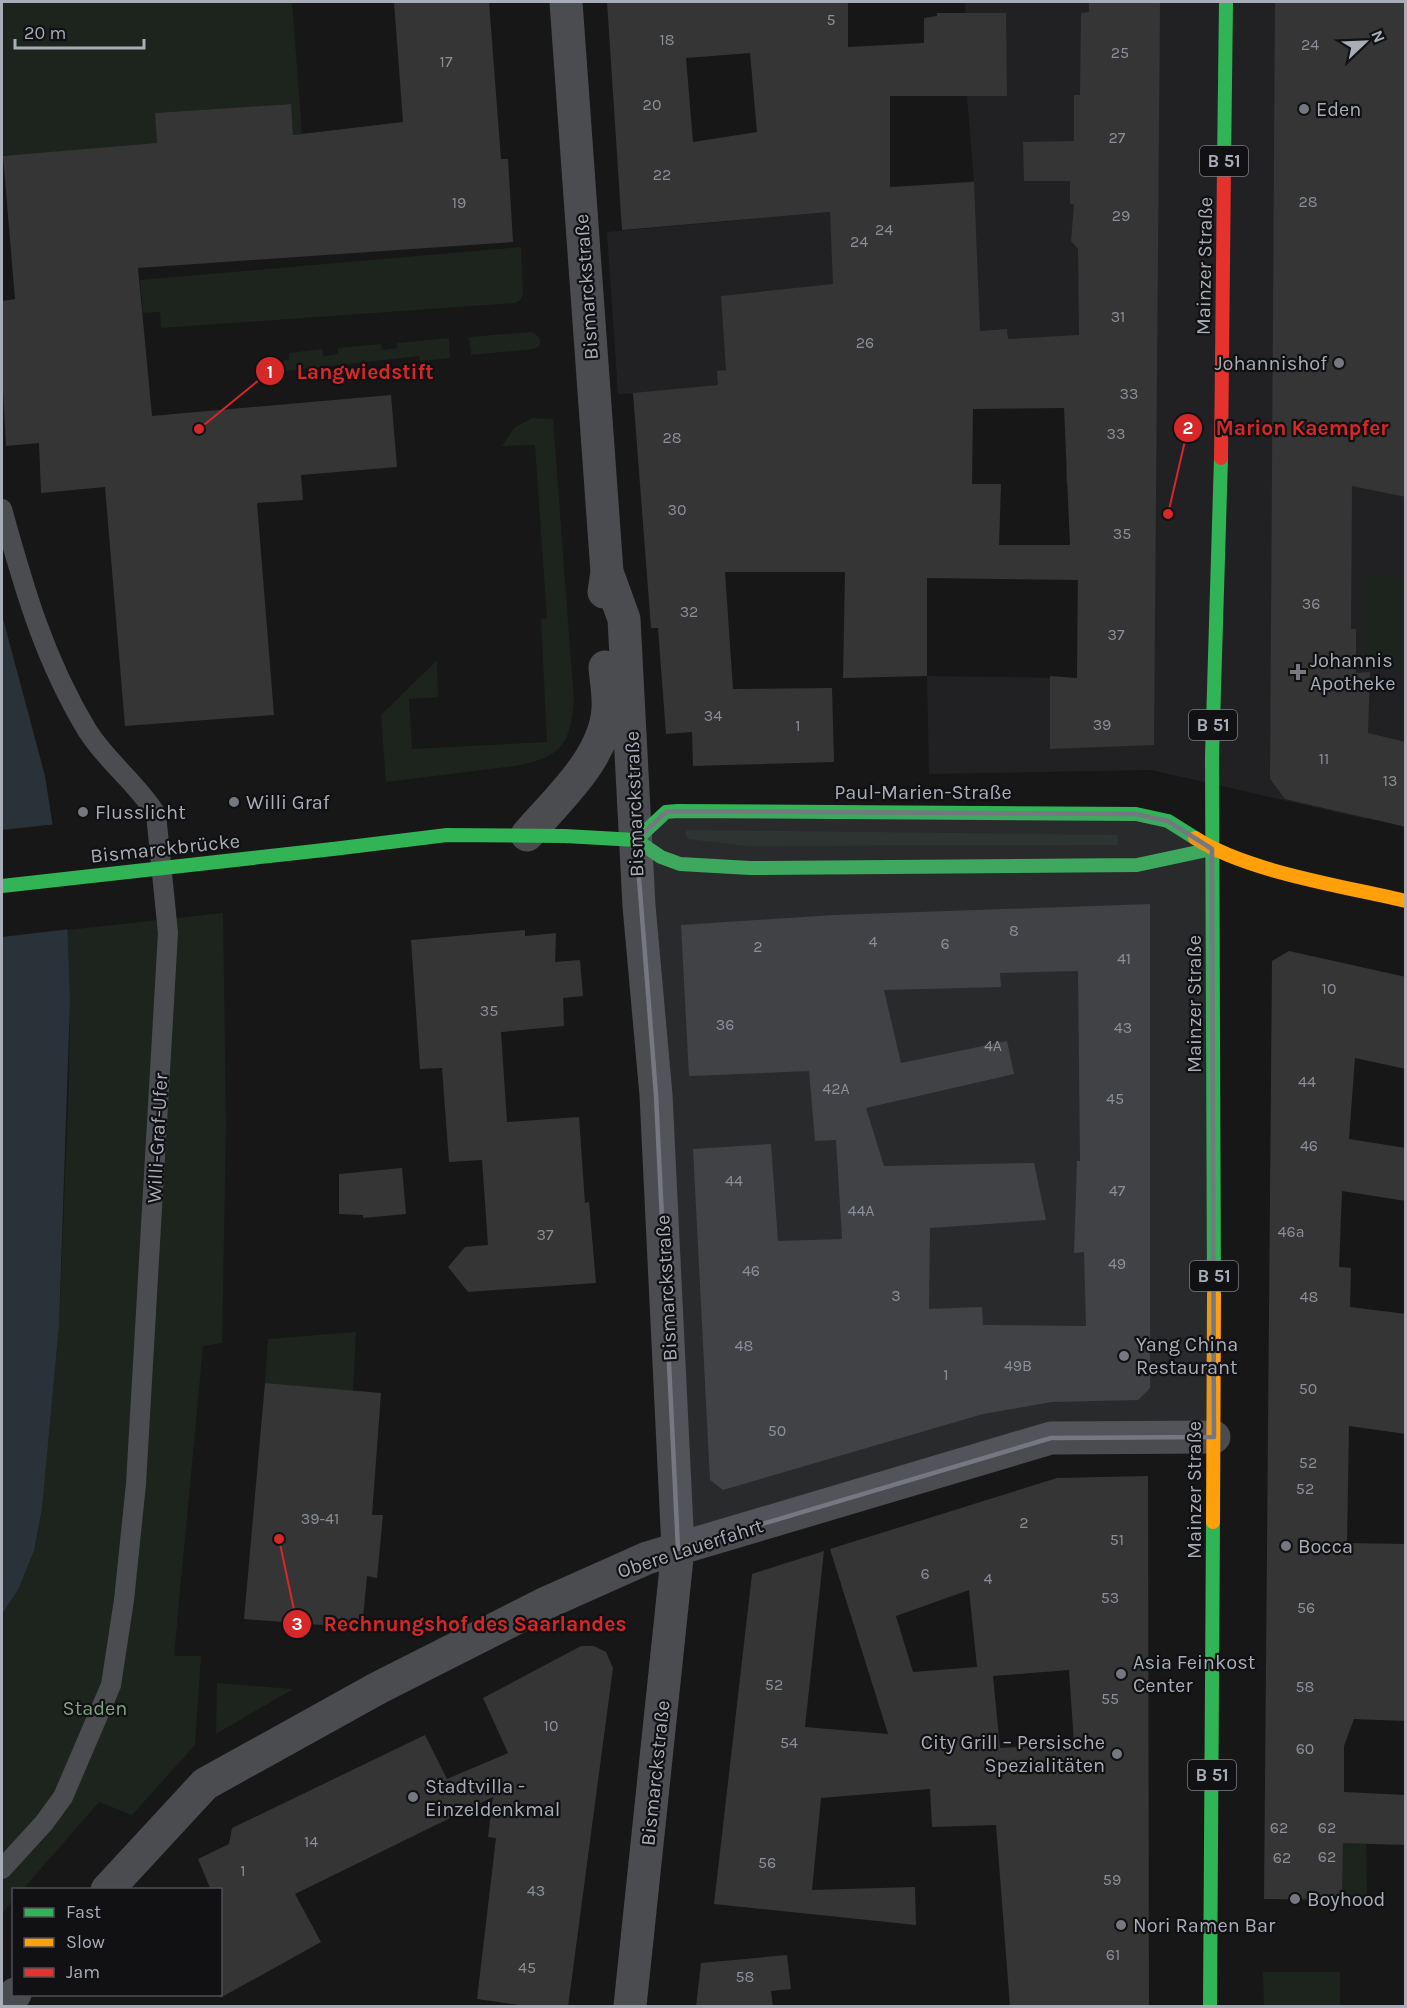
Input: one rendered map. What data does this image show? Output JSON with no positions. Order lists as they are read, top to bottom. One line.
{"streets":{"main road":["B 51","Mainzer Straße","Paul-Marien-Straße","Bismarckbrücke"],"street":["Bismarckstraße","Obere Lauerfahrt"],"lane":["Willi-Graf-Ufer"]},"crossings":[["Mainzer Straße","Paul-Marien-Straße"],["Mainzer Straße","Obere Lauerfahrt"],["Bismarckstraße","Paul-Marien-Straße"],["Bismarckstraße","Bismarckbrücke"],["Bismarckstraße","Obere Lauerfahrt"]],"parks":["Staden"],"places":{"other":["Eden","Johannishof","Langwiedstift","Marion Kaempfer","Willi Graf","Flusslicht","Yang China Restaurant","Rechnungshof des Saarlandes","Bocca","Asia Feinkost Center","City Grill – Persische Spezialitäten","Stadtvilla - Einzeldenkmal","Boyhood","Nori Ramen Bar"],"health":["Johannis Apotheke"]},"house_numbers":["5","18","24","25","17","20","27","22","28","19","29","24","24","31","26","33","33","28","30","35","36","32","37","34","39","1","11","13","8","4","6","2","41","10","35","36","43","4A","44","42A","45","46","44","47","44A","46a","37","49","46","3","48","48","49B","1","50","50","52","52","39-41","2","51","6","4","53","56","52","58","55","10","54","60","62","62","14","62","62","56","1","59","43","61","45","58"],"legend":["Fast","Slow","Jam"],"scale_bar":"20 m","north":"top right"}
